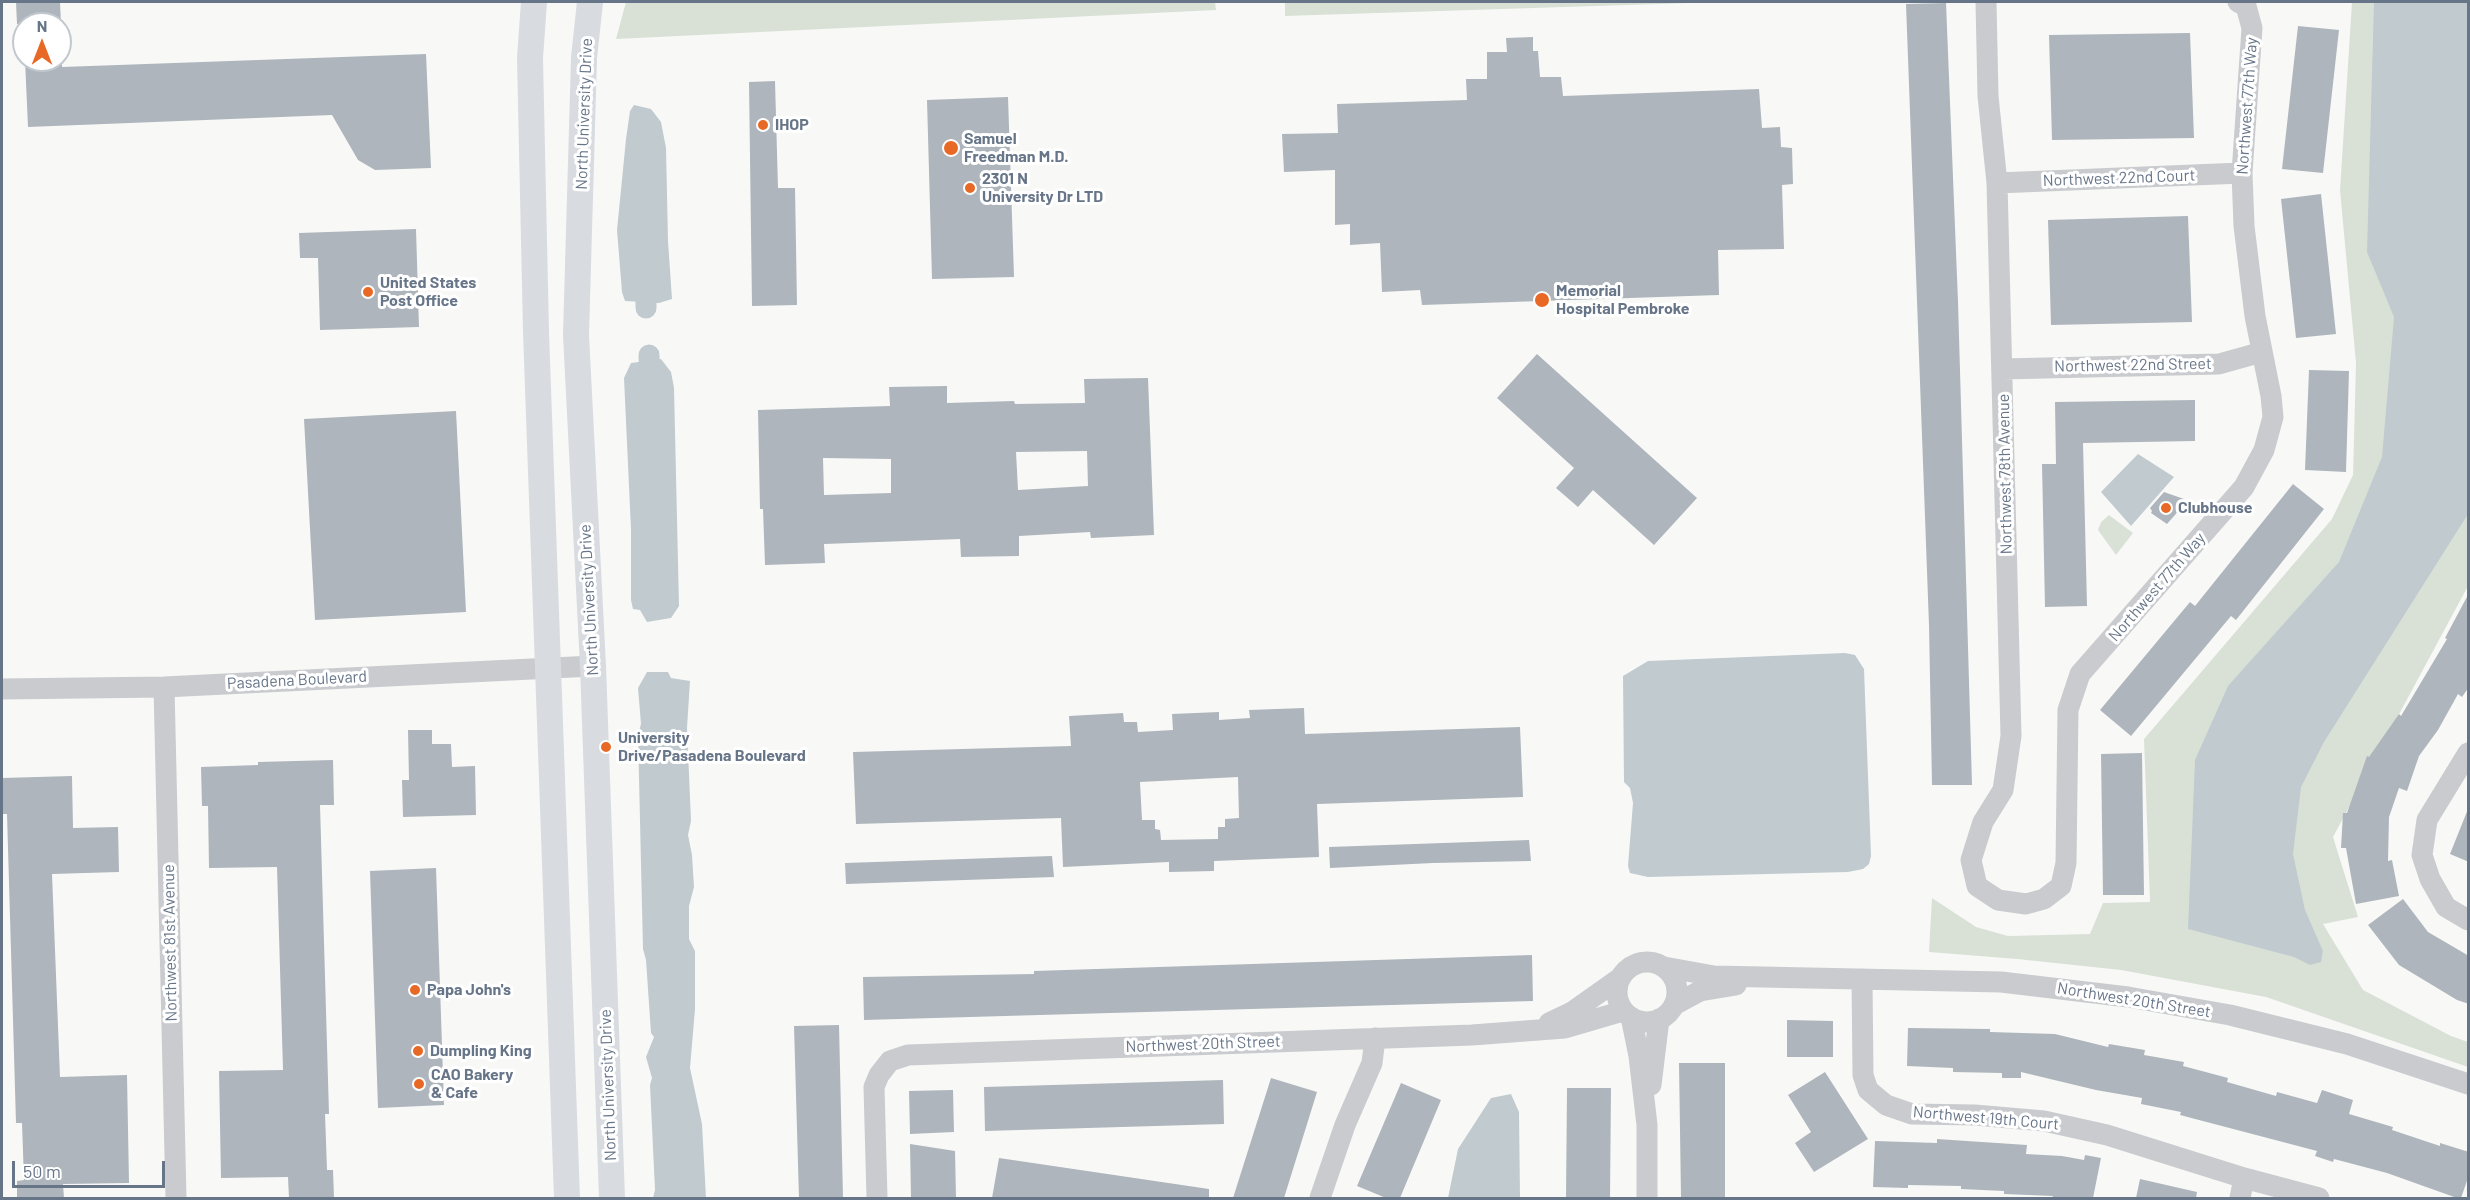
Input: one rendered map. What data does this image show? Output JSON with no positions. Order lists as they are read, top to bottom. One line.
{"streets":{"main road":["North University Drive"],"street":["Northwest 77th Way","Northwest 22nd Court","Northwest 22nd Street","Northwest 78th Avenue","Pasadena Boulevard","Northwest 81st Avenue","Northwest 20th Street","Northwest 19th Court"]},"crossings":[["Northwest 77th Way","Northwest 22nd Court"],["Northwest 77th Way","Northwest 22nd Street"],["Northwest 77th Way","Northwest 78th Avenue"],["North University Drive","Pasadena Boulevard"],["Northwest 22nd Court","Northwest 78th Avenue"],["Northwest 22nd Street","Northwest 78th Avenue"],["Pasadena Boulevard","Northwest 81st Avenue"],["Northwest 20th Street","Northwest 19th Court"]],"places":["IHOP","Samuel Freedman M.D.","2301 N University Dr LTD","United States Post Office","Memorial Hospital Pembroke","Clubhouse","University Drive/Pasadena Boulevard","Papa John's","Dumpling King","CAO Bakery & Cafe"],"scale_bar":"50 m","north":"top"}
